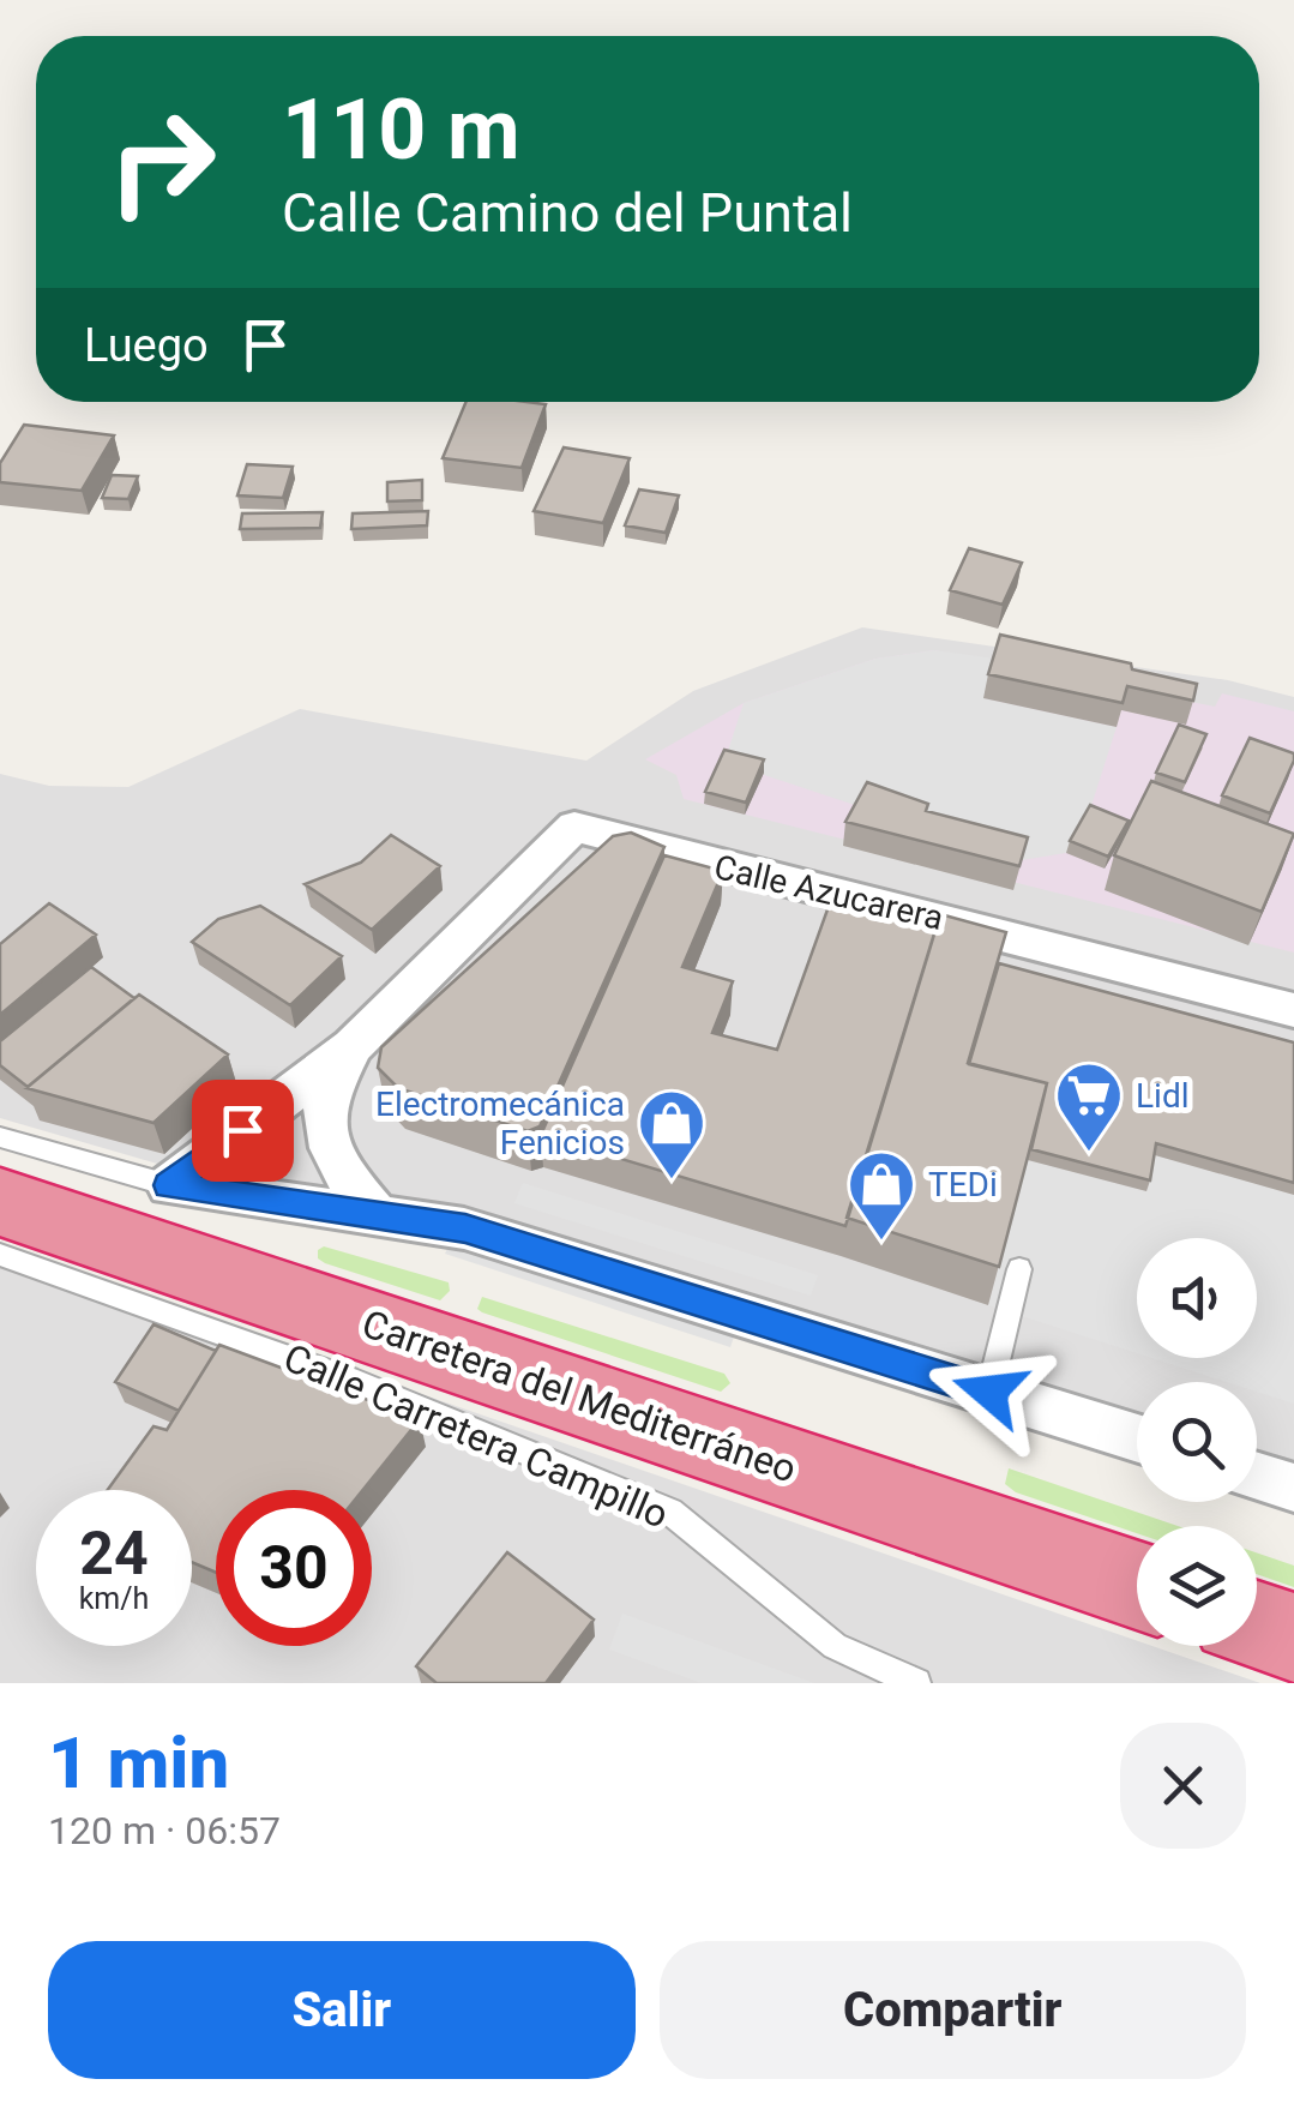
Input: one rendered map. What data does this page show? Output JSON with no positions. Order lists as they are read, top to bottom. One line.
{"streets":{"highway":["Carretera del Mediterráneo"],"street":["Calle Azucarera"],"lane":["Calle Carretera Campillo"]},"places":{"supermarket":["Lidl"],"shop":["Electromecánica Fenicios","TEDi"]},"page":{"turn":["110 m","Calle Camino del Puntal"],"then":"Luego","speed":"24 km/h","limit":"30","heading":["1 min","120 m · 06:57"],"buttons":["Salir","Compartir"]}}
